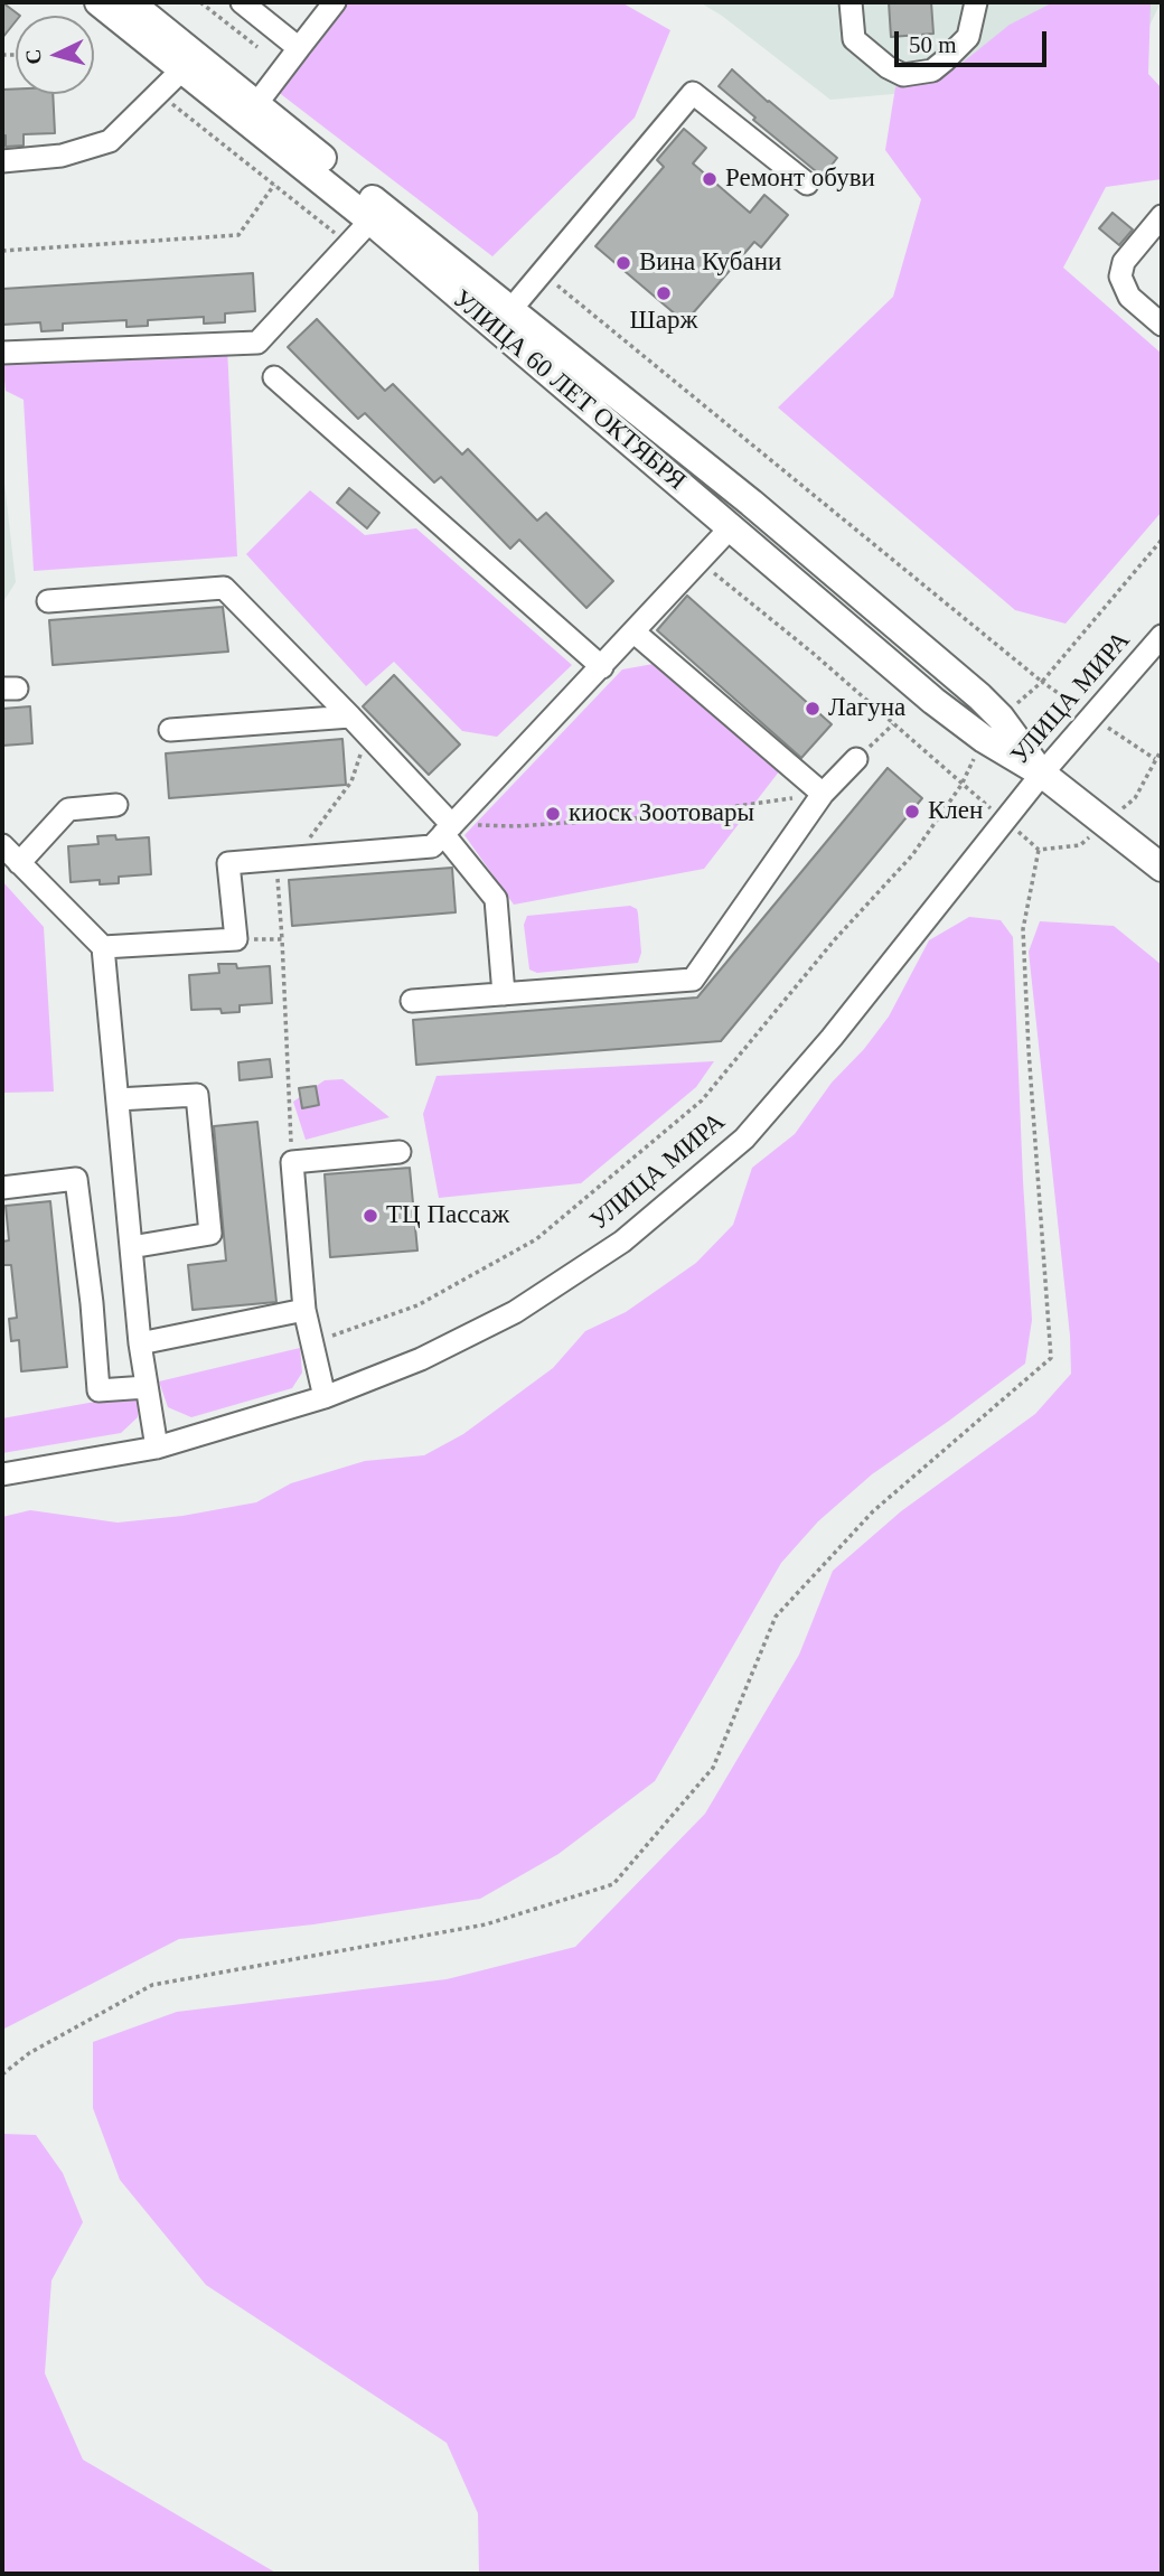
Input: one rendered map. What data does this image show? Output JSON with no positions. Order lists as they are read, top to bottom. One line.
{"streets":{"main road":["УЛИЦА 60 ЛЕТ ОКТЯБРЯ"],"street":["УЛИЦА МИРА"]},"crossings":[["УЛИЦА 60 ЛЕТ ОКТЯБРЯ","УЛИЦА МИРА"]],"places":["Ремонт обуви","Вина Кубани","Шарж","Лагуна","Клен","киоск Зоотовары","ТЦ Пассаж"],"scale_bar":"50 m","north":"left"}
